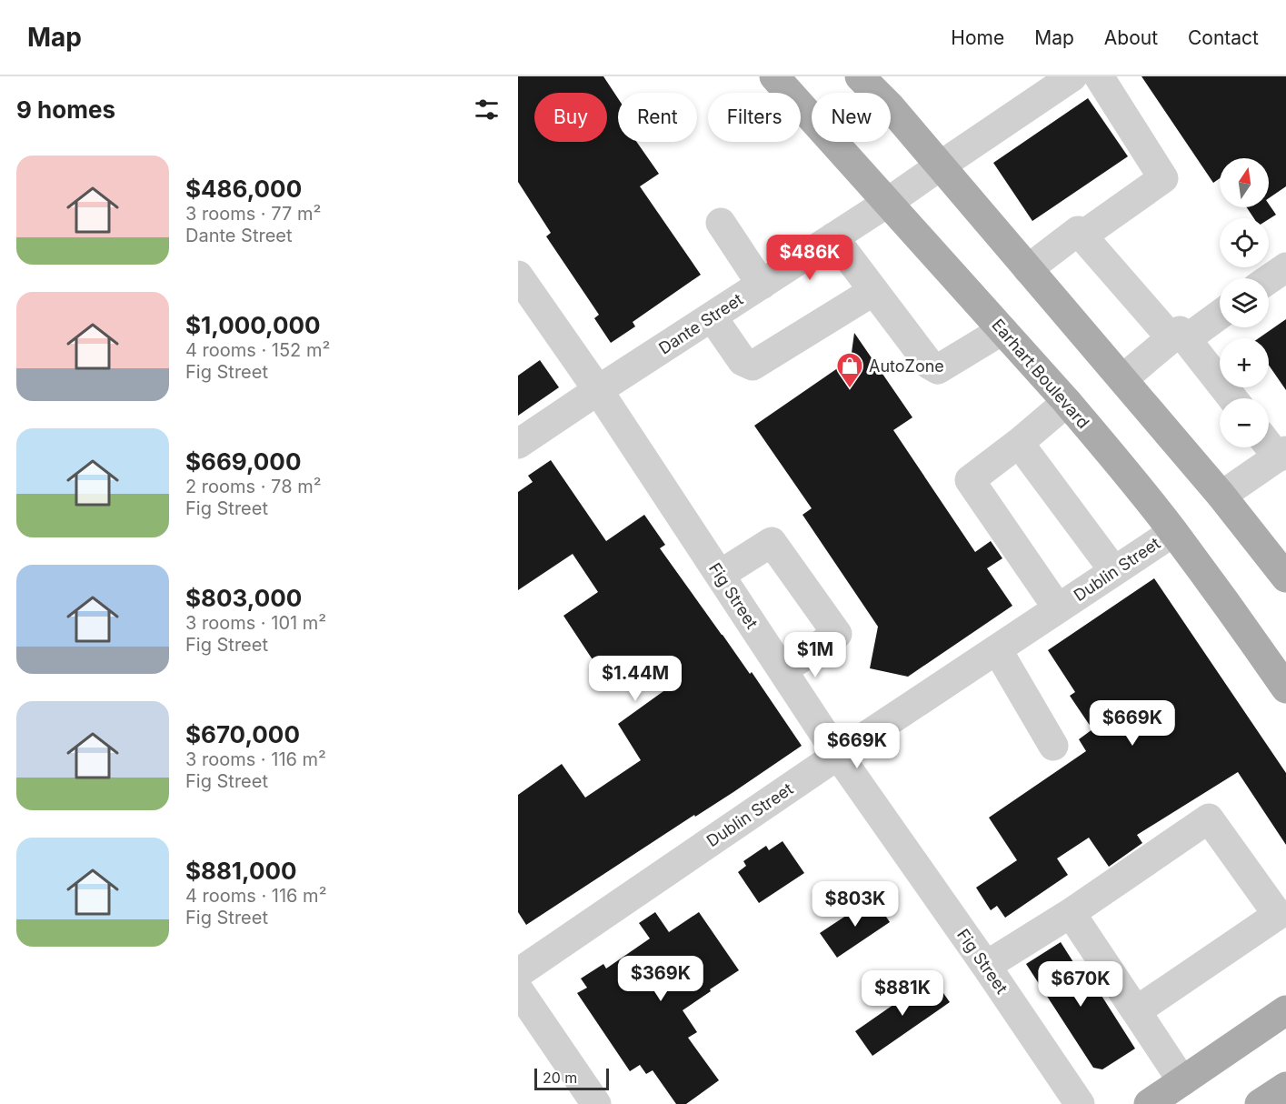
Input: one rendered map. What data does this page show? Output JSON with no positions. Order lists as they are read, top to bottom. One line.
{"streets":{"main road":["Earhart Boulevard"],"street":["Dante Street","Dublin Street","Fig Street"]},"crossings":[["Dante Street","Earhart Boulevard"],["Dante Street","Fig Street"],["Earhart Boulevard","Dublin Street"],["Dublin Street","Fig Street"]],"places":{"shop":["AutoZone"]},"scale_bar":"20 m","north":"top","page":{"header":"Map","nav":["Home","Map","About","Contact"],"heading":"9 homes","chip":["Buy","Rent","Filters","New"],"list":[{"name":"$486,000","note":"3 rooms · 77 m² · Dante Street"},{"name":"$1,000,000","note":"4 rooms · 152 m² · Fig Street"},{"name":"$669,000","note":"2 rooms · 78 m² · Fig Street"},{"name":"$803,000","note":"3 rooms · 101 m² · Fig Street"},{"name":"$670,000","note":"3 rooms · 116 m² · Fig Street"},{"name":"$881,000","note":"4 rooms · 116 m² · Fig Street"}],"map_buttons":["+","−"],"price":["$486K","$1M","$1.44M","$669K","$669K","$803K","$369K","$670K","$881K"],"scale":"20 m"}}
